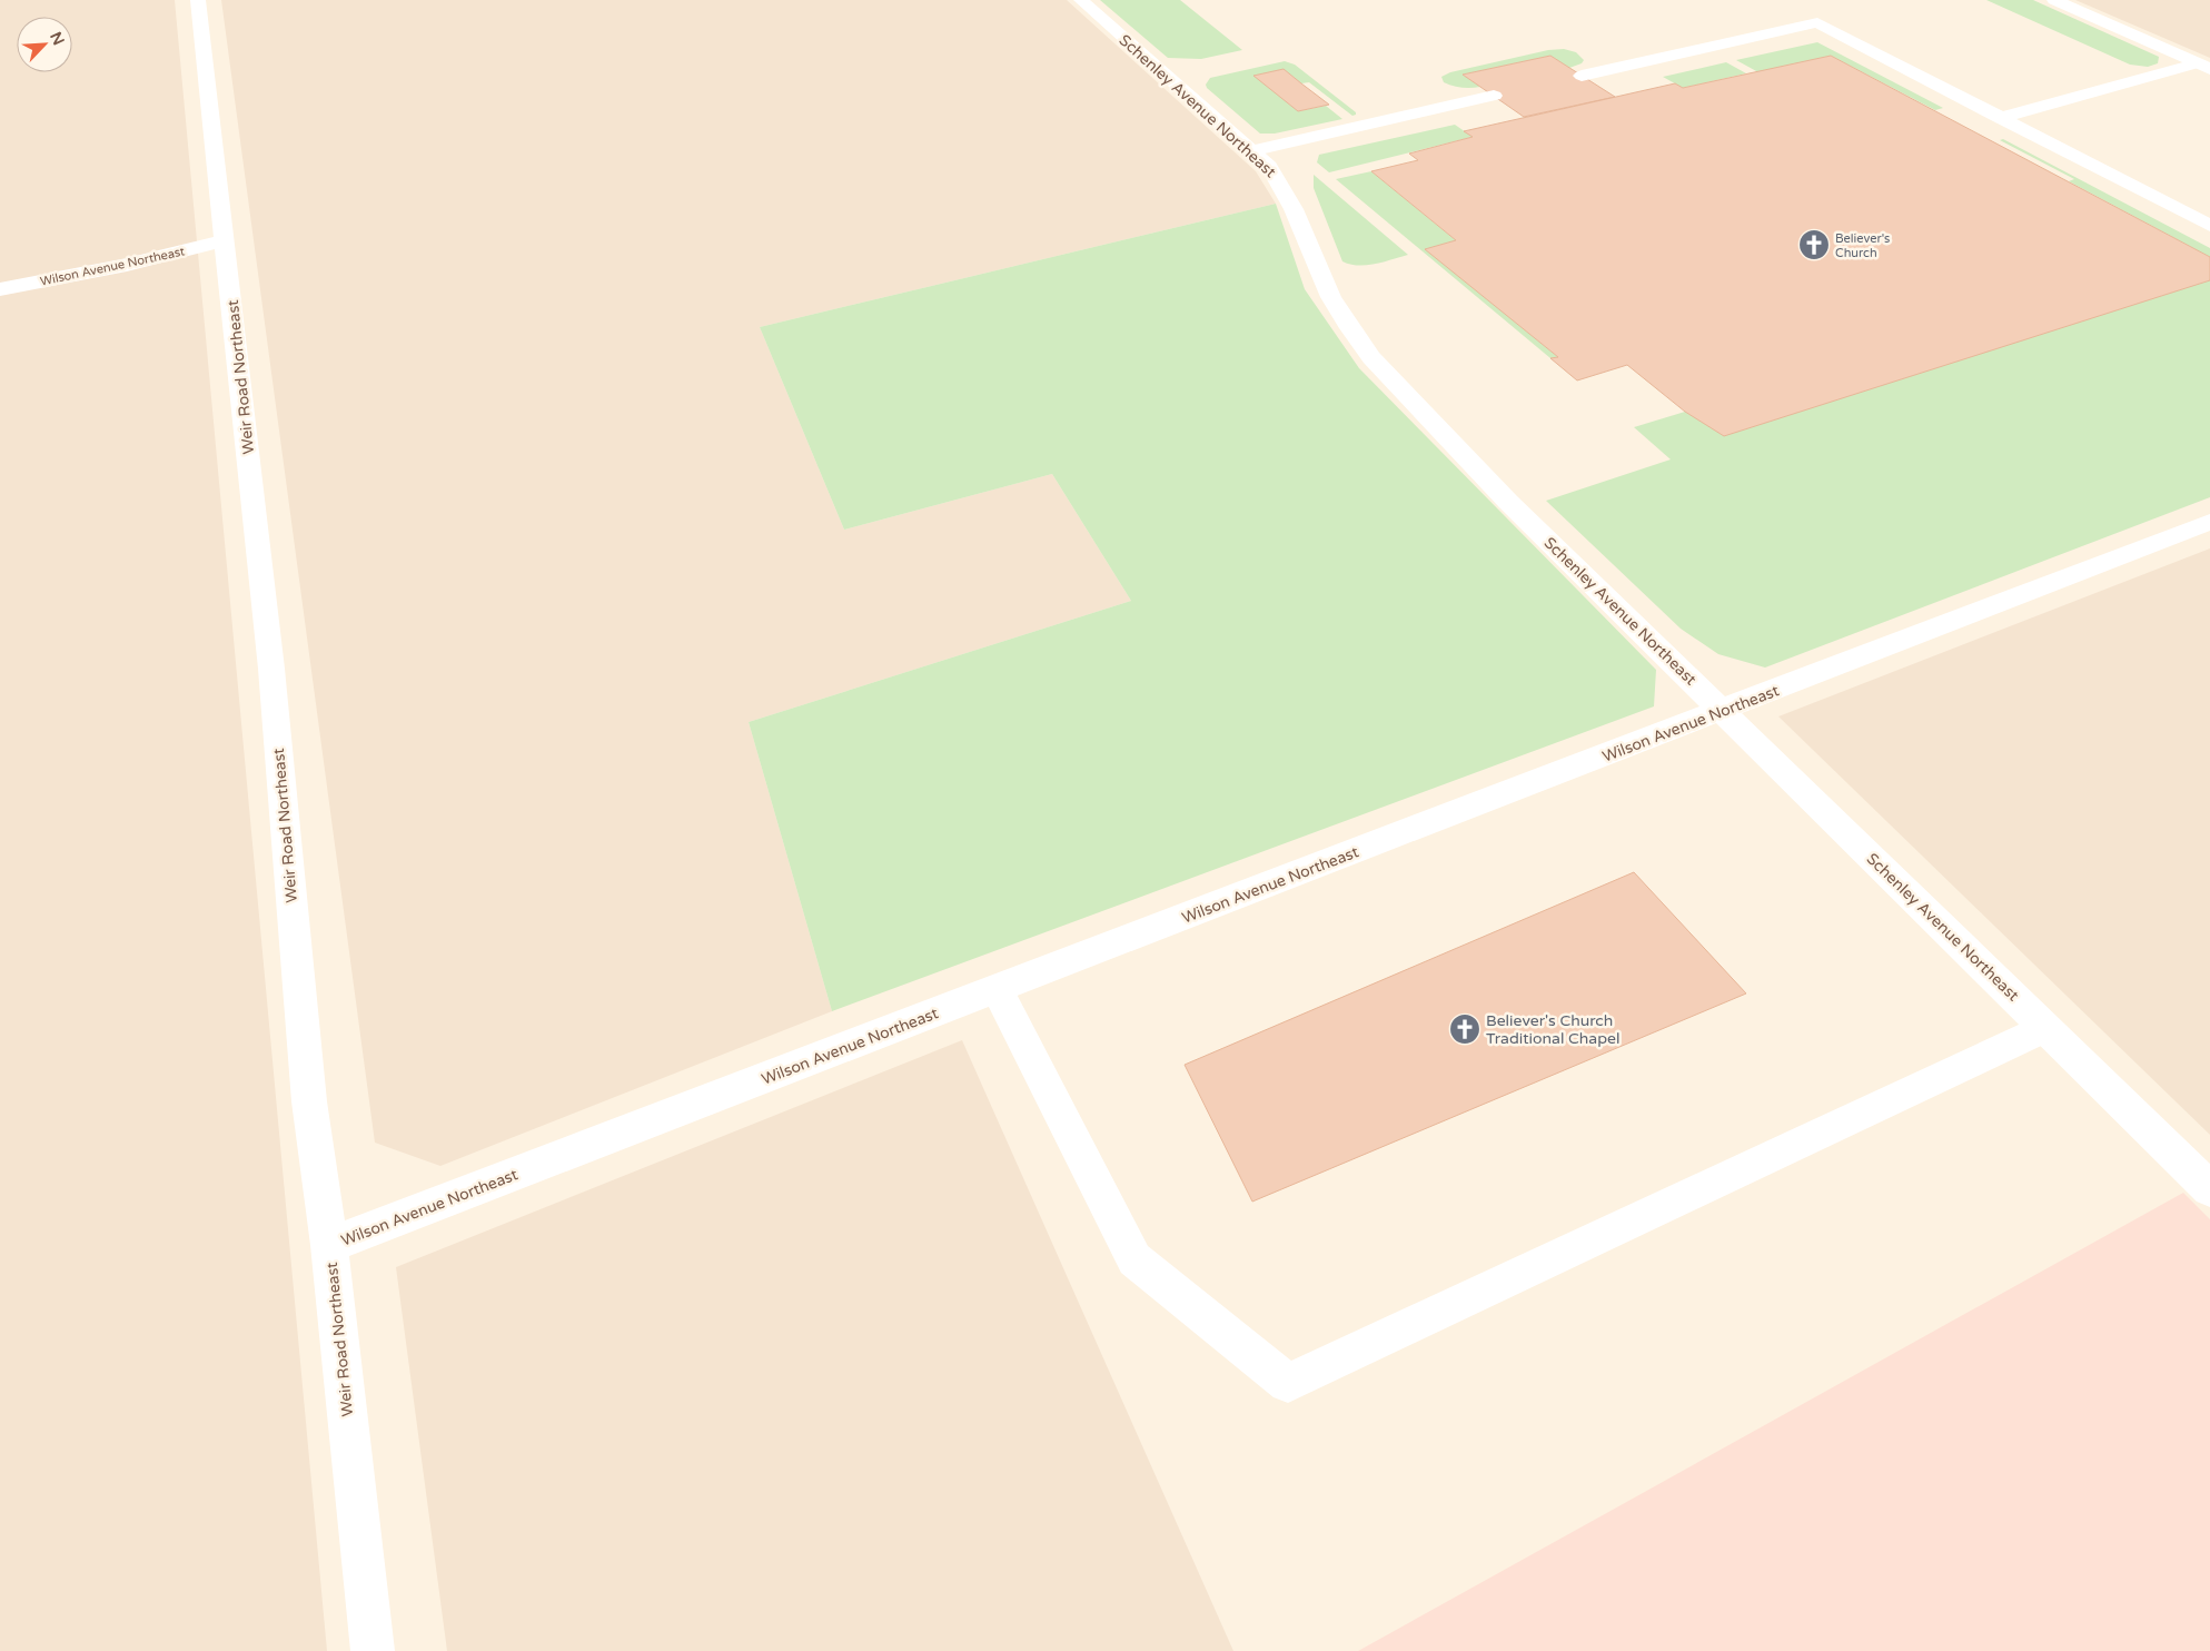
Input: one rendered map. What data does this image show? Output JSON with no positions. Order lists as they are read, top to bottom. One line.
{"streets":{"street":["Schenley Avenue Northeast","Wilson Avenue Northeast","Weir Road Northeast"]},"crossings":[["Schenley Avenue Northeast","Wilson Avenue Northeast"],["Wilson Avenue Northeast","Weir Road Northeast"]],"places":{"church":["Believer's Church","Believer's Church Traditional Chapel"]},"north":"top right"}
